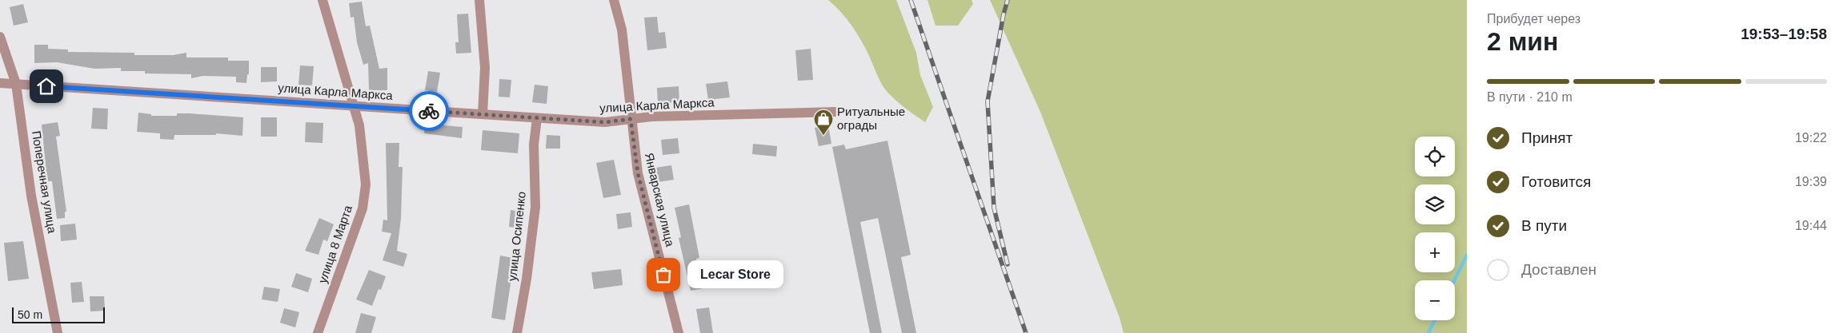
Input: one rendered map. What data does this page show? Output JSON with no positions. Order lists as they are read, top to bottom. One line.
{"streets":{"street":["улица Карла Маркса","Поперечная улица","Январская улица","улица Осипенко","улица 8 Марта"]},"crossings":[["улица Карла Маркса","Поперечная улица"],["улица Карла Маркса","Январская улица"],["улица Карла Маркса","улица Осипенко"],["улица Карла Маркса","улица 8 Марта"]],"places":{"shop":["Ритуальные ограды"],"other":["Lecar Store"]},"scale_bar":"50 m","page":{"heading":["2 мин","Прибудет через","19:53–19:58"],"bar":"В пути · 210 m","list":[["Принят","19:22"],["Готовится","19:39"],["В пути","19:44"],"Доставлен"],"map_buttons":["+","−"],"bubble":"Lecar Store","scale":"50 m"}}
